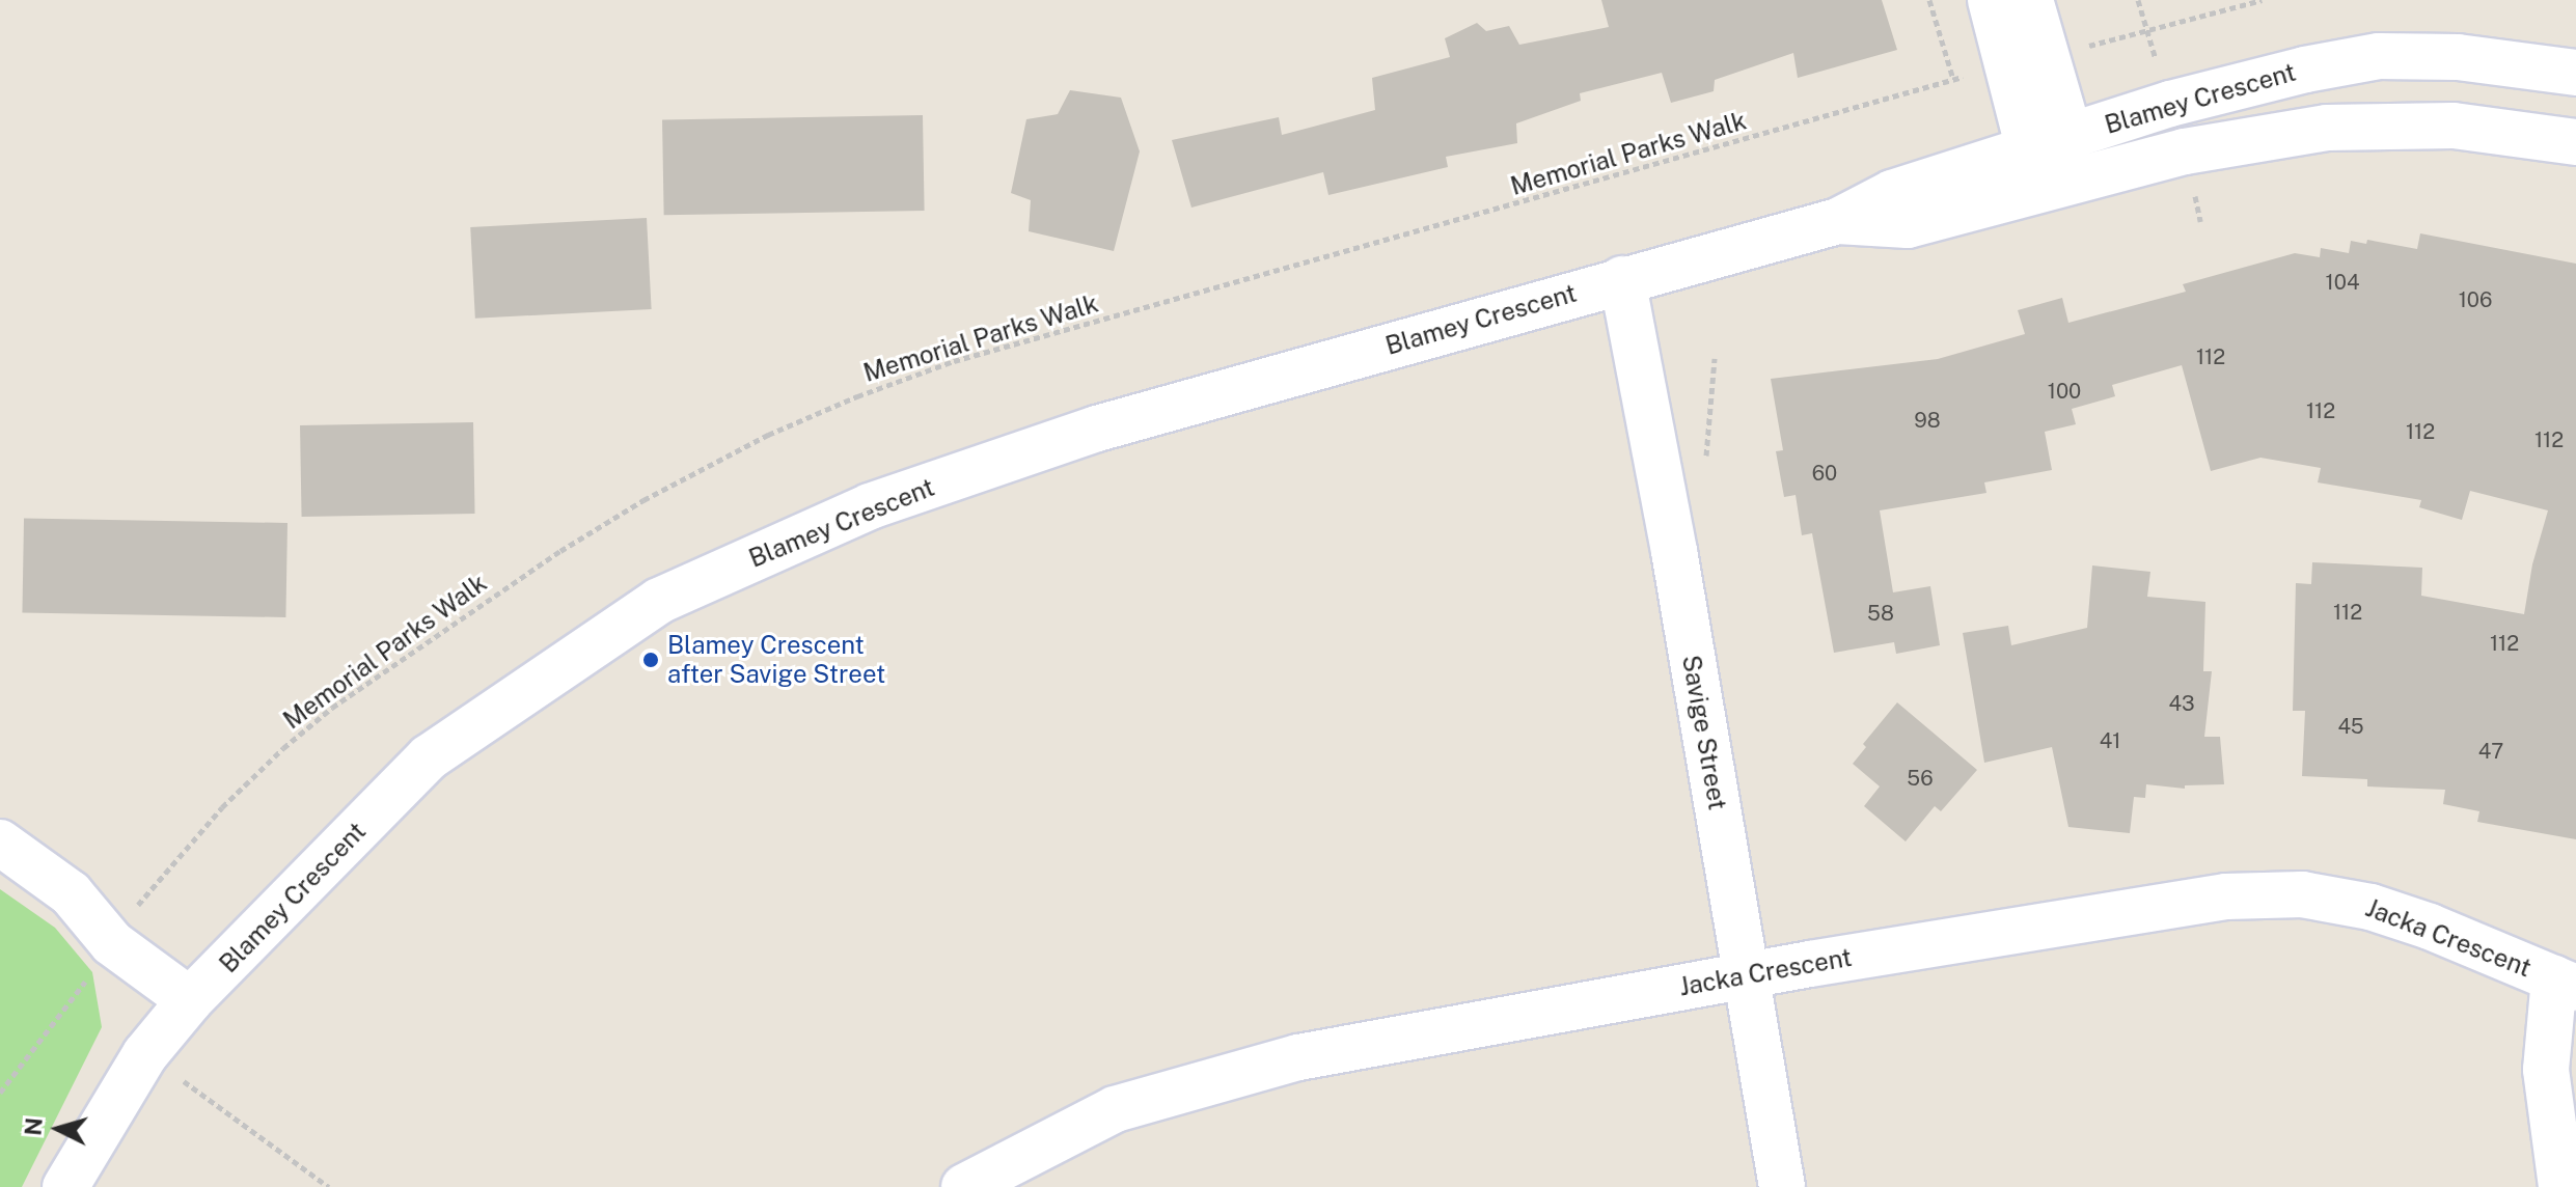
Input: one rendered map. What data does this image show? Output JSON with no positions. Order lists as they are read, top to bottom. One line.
{"streets":{"street":["Blamey Crescent","Savige Street","Jacka Crescent"],"path":["Memorial Parks Walk"]},"crossings":[["Blamey Crescent","Savige Street"],["Savige Street","Jacka Crescent"]],"places":["Blamey Crescent after Savige Street"],"house_numbers":["104","106","112","100","112","98","112","112","60","112","58","112","43","45","41","47","56"],"north":"left"}
